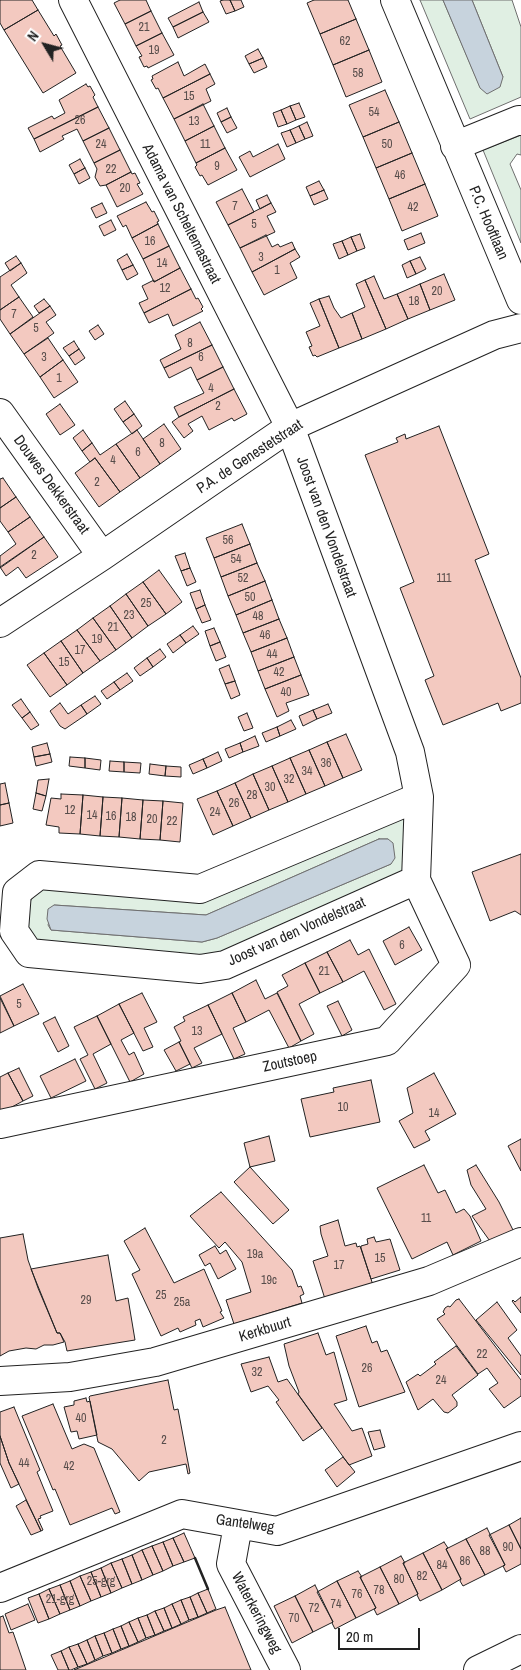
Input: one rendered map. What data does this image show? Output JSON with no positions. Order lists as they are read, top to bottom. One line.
{"streets":{"street":["Adama van Scheltemastraat","P.C. Hooftlaan","P.A. de Genestetstraat","Douwes Dekkerstraat","Joost van den Vondelstraat","Zoutstoep","Kerkbuurt","Gantelweg","Waterkeringweg"]},"crossings":[["Adama van Scheltemastraat","P.A. de Genestetstraat"],["Adama van Scheltemastraat","Joost van den Vondelstraat"],["P.A. de Genestetstraat","Douwes Dekkerstraat"],["P.A. de Genestetstraat","Joost van den Vondelstraat"],["Joost van den Vondelstraat","Zoutstoep"],["Gantelweg","Waterkeringweg"]],"house_numbers":["21","62","19","58","15","54","26","13","24","11","50","9","22","46","20","7","42","5","16","3","14","1","12","20","18","7","5","8","3","6","1","4","2","8","6","4","2","56","2","54","52","111","50","25","23","48","21","46","19","17","44","15","42","40","36","34","32","30","28","26","12","24","14","16","18","20","22","6","21","5","13","10","14","11","19a","15","17","19c","25","29","25a","22","26","32","24","40","2","44","42","90","88","86","84","82","80","25-grg","78","76","21-grg","74","72","70"],"scale_bar":"20 m","north":"top left"}
